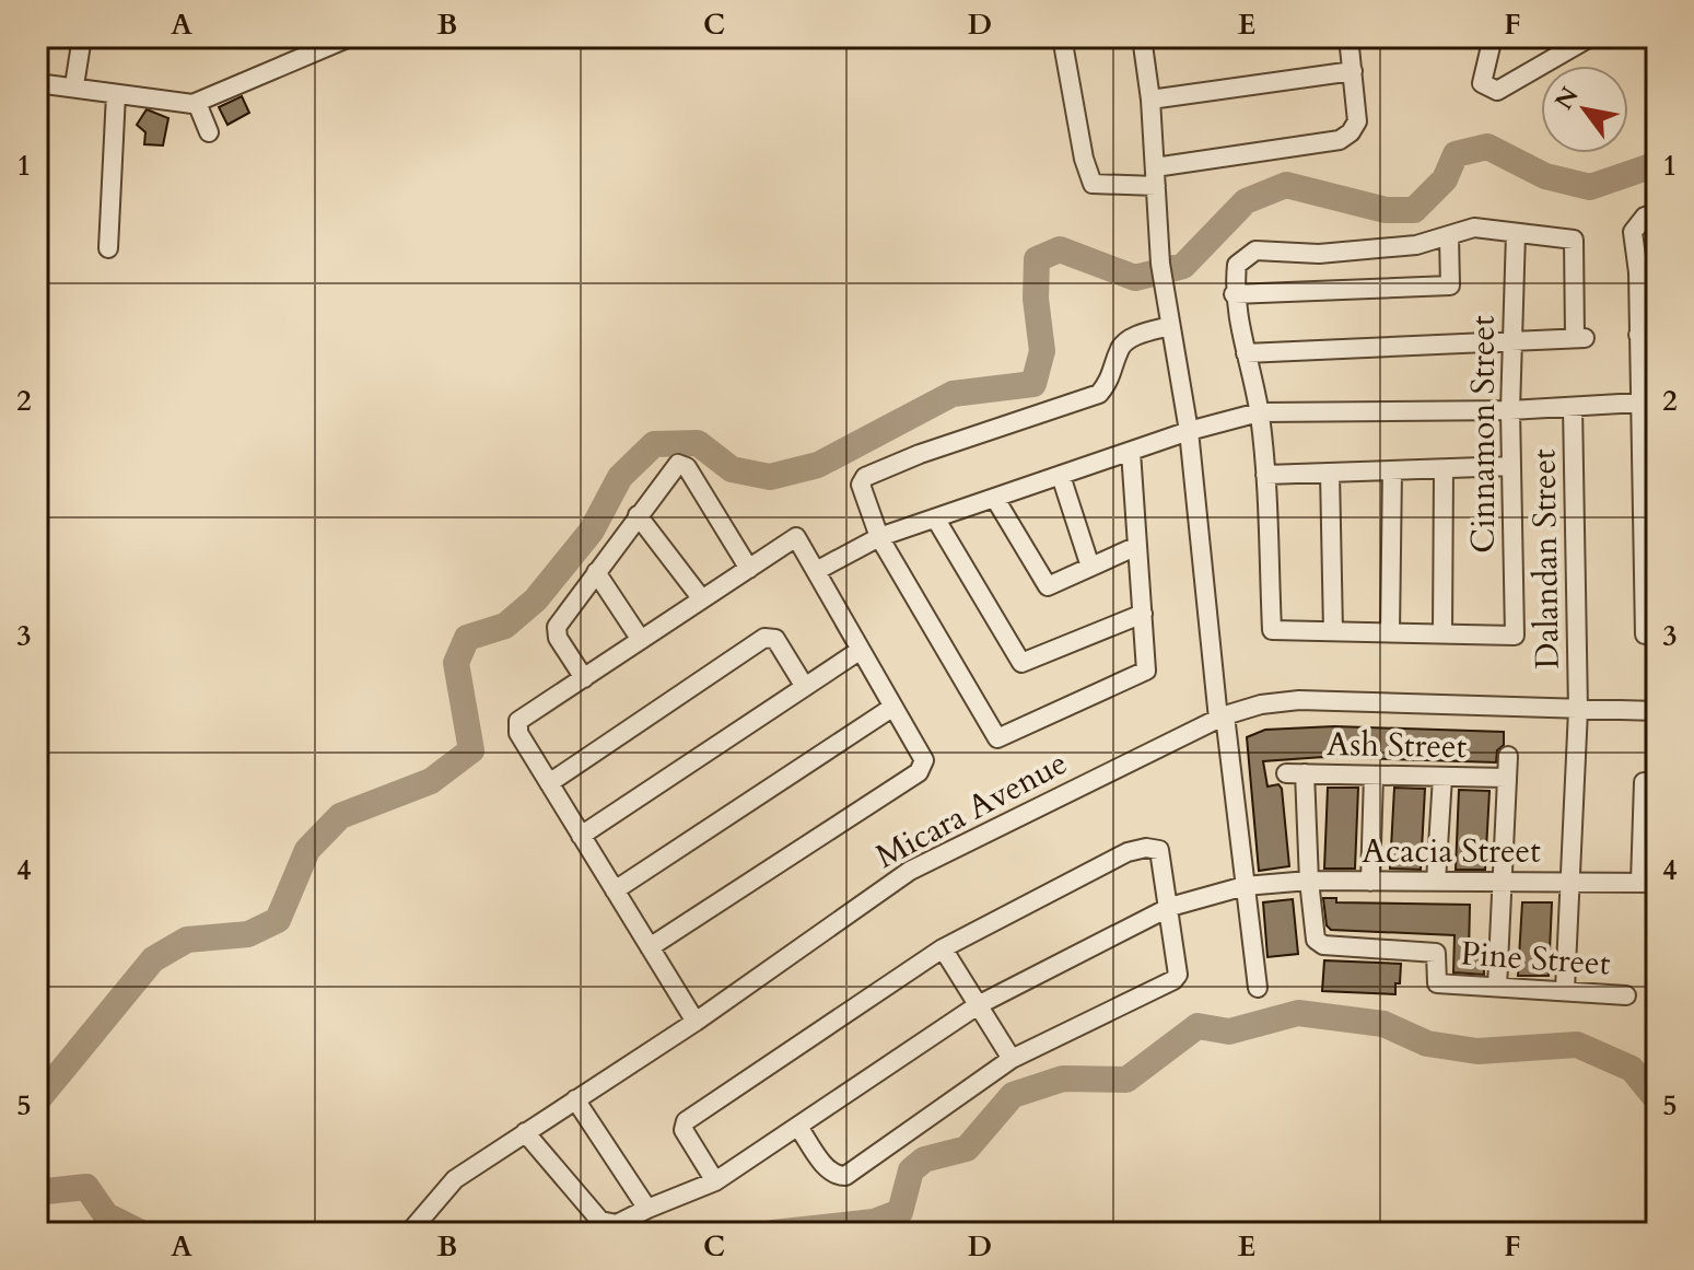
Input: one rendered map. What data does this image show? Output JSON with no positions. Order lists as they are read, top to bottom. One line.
{"streets":{"street":["Cinnamon Street","Dalandan Street","Ash Street","Micara Avenue","Acacia Street","Pine Street"]},"crossings":[["Dalandan Street","Micara Avenue"],["Dalandan Street","Acacia Street"],["Dalandan Street","Pine Street"],["Ash Street","Acacia Street"],["Ash Street","Pine Street"],["Micara Avenue","Acacia Street"],["Acacia Street","Pine Street"]],"north":"top left","grid":{"columns":["A","B","C","D","E","F"],"rows":["1","2","3","4","5"]}}
